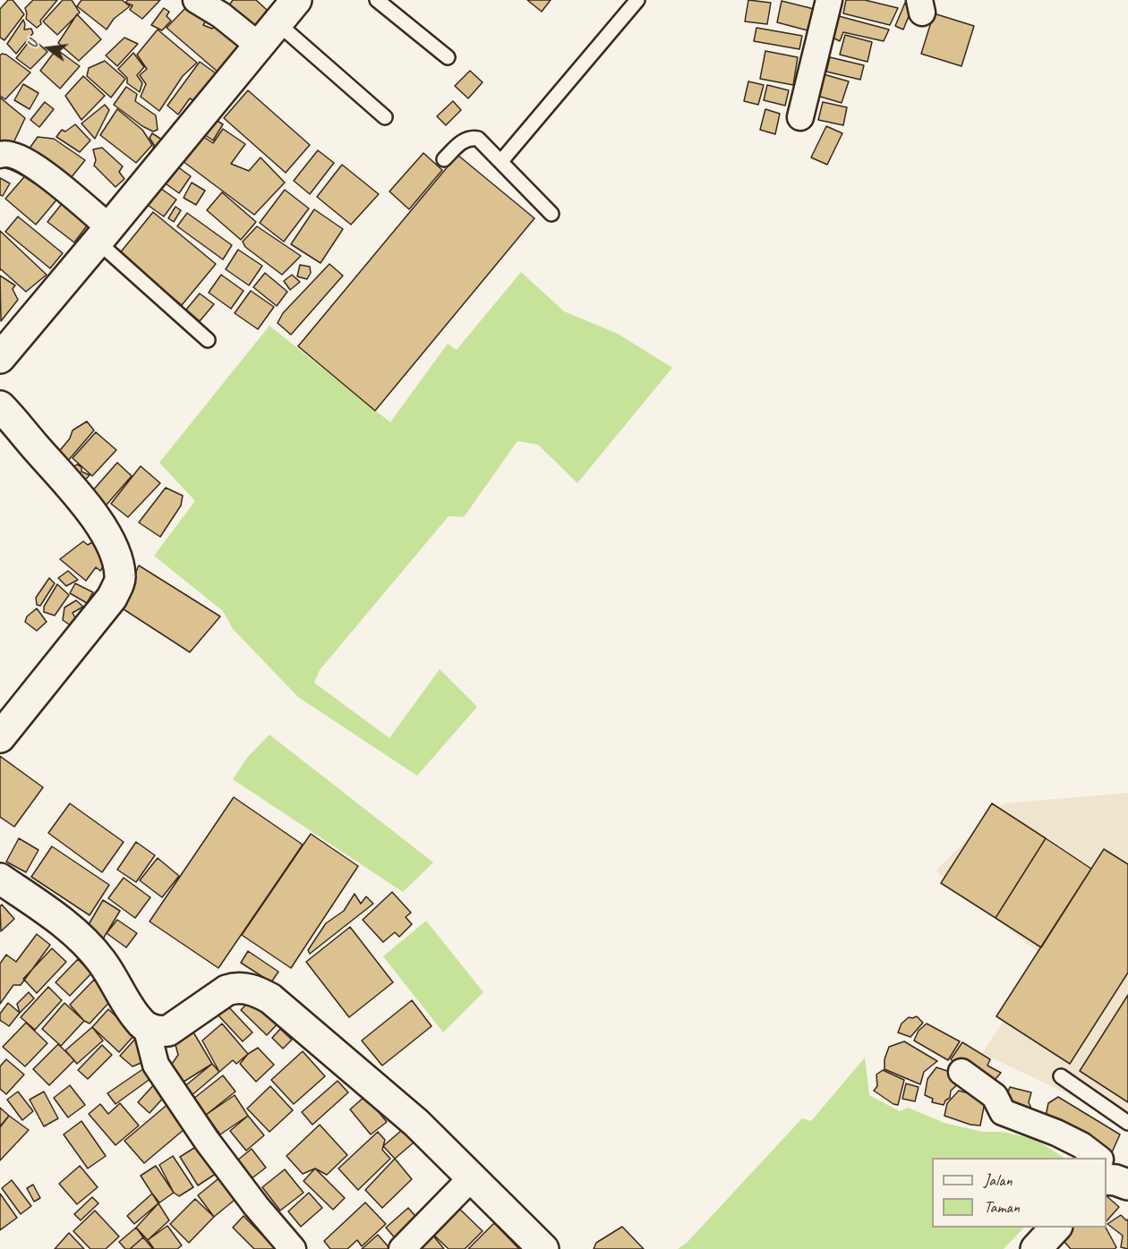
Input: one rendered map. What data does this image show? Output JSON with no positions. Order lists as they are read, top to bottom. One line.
{"legend":["Jalan","Taman"],"north":"left"}
